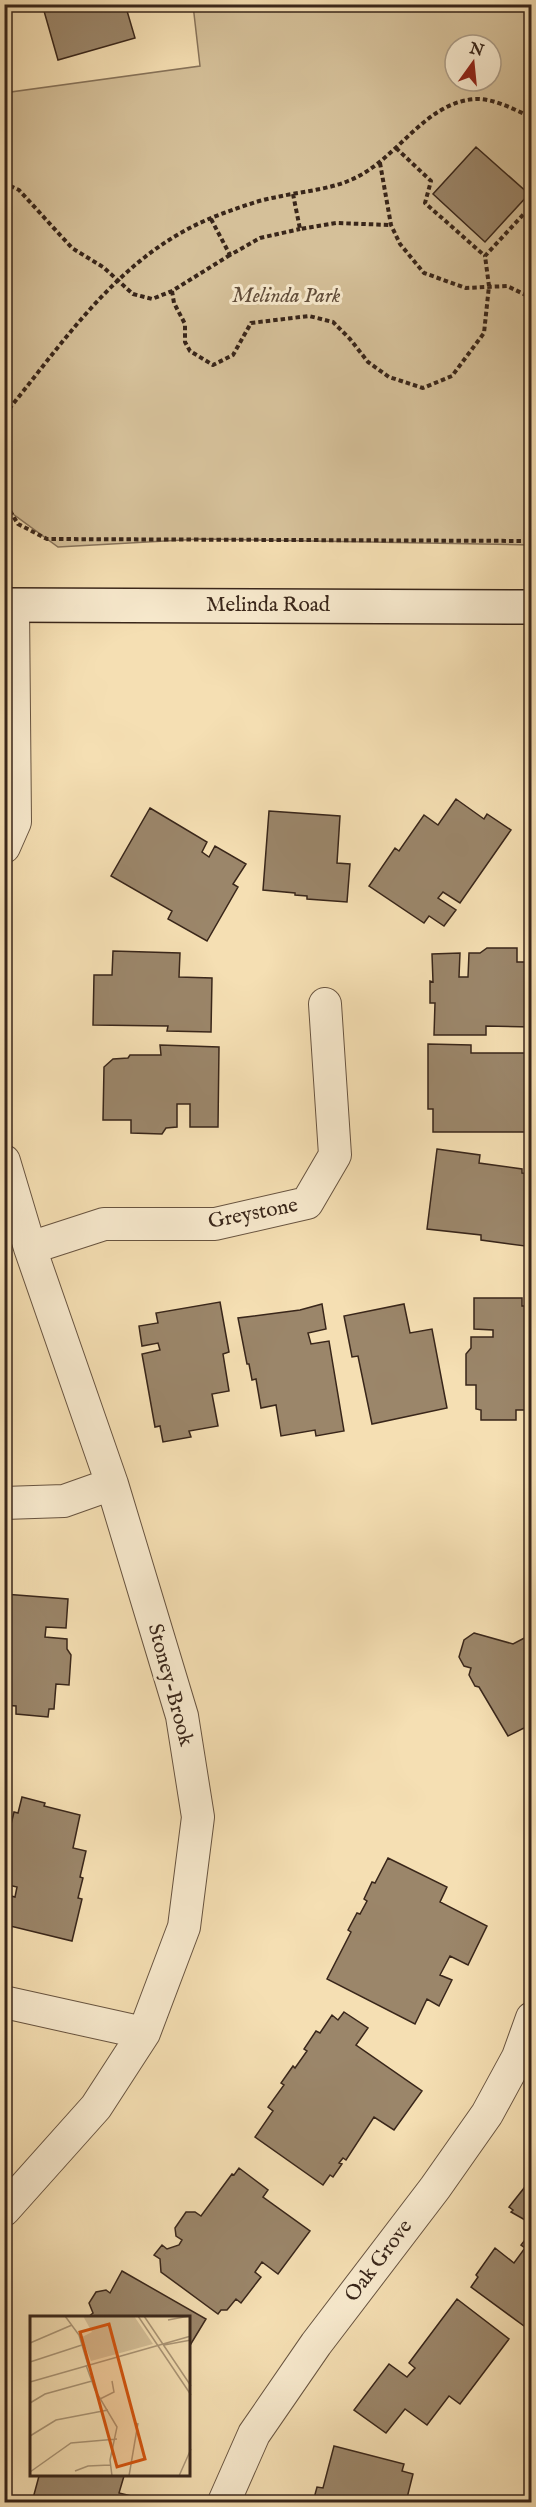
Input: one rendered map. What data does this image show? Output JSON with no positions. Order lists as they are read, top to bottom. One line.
{"streets":{"main road":["Melinda Road"],"street":["Greystone","Stoney-Brook","Oak Grove"]},"crossings":[["Greystone","Stoney-Brook"]],"parks":["Melinda Park"],"north":"top"}
